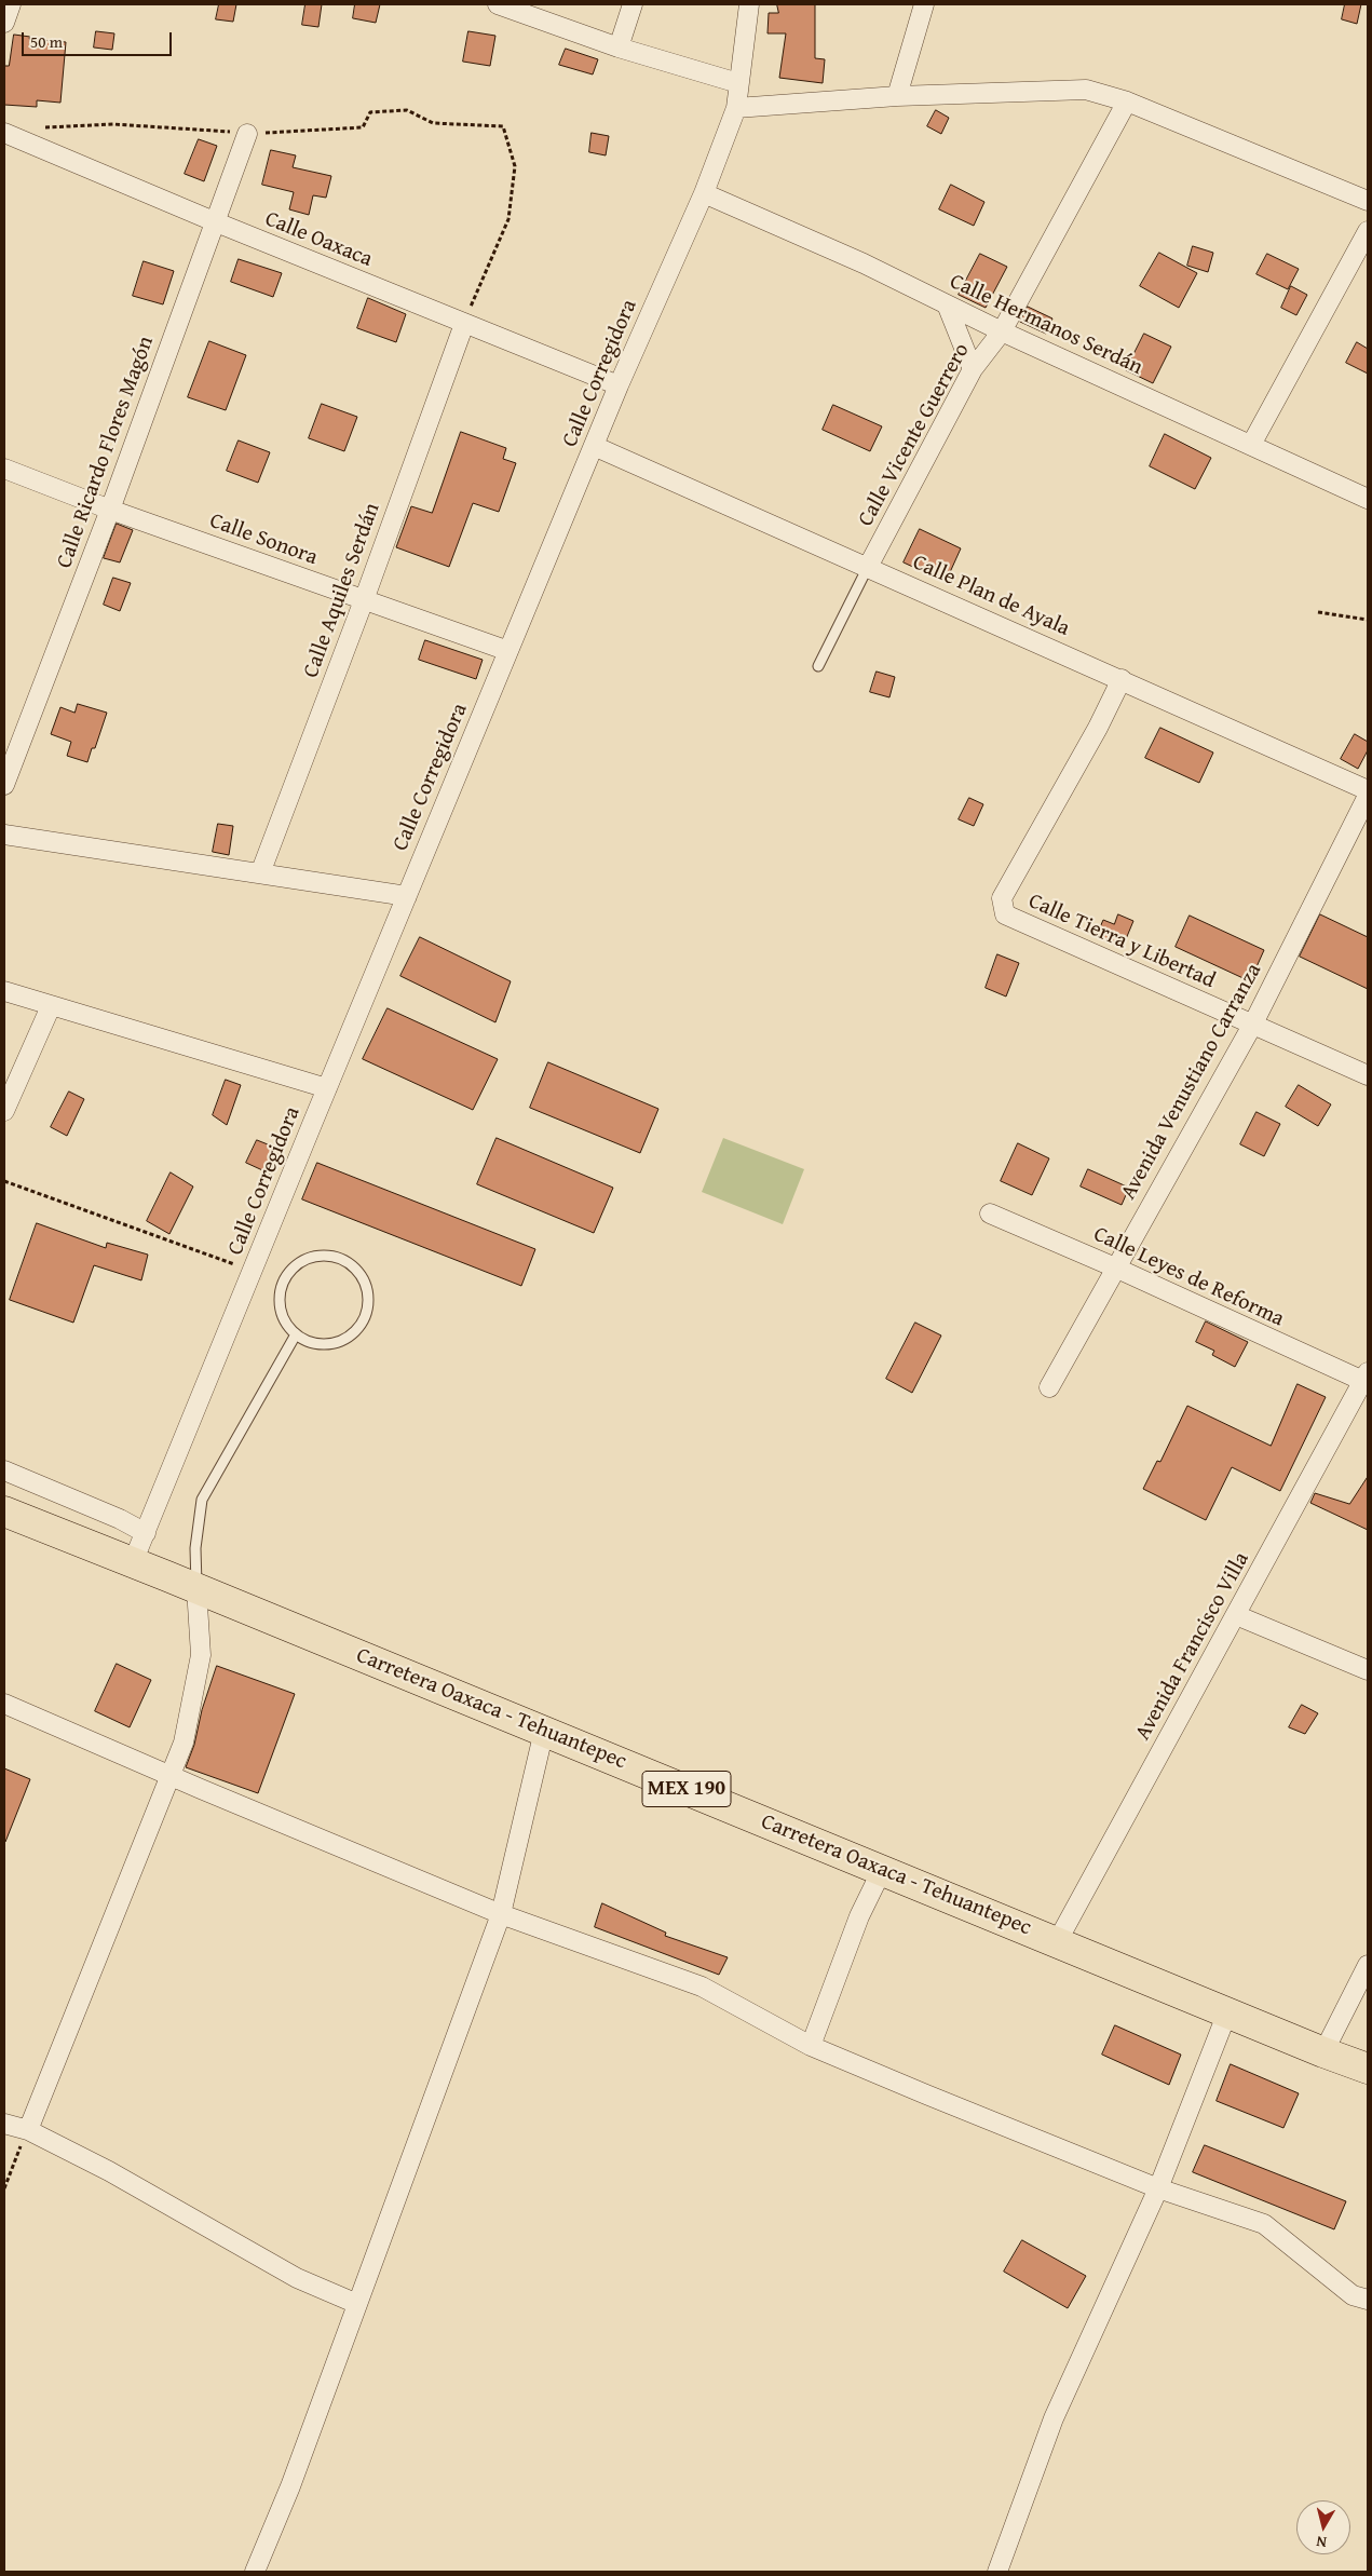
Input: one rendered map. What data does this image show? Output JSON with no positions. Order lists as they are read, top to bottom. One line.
{"streets":{"main road":["Carretera Oaxaca - Tehuantepec","MEX 190"],"street":["Calle Oaxaca","Calle Hermanos Serdán","Calle Corregidora","Calle Vicente Guerrero","Calle Ricardo Flores Magón","Calle Sonora","Calle Aquiles Serdán","Calle Plan de Ayala","Calle Tierra y Libertad","Avenida Venustiano Carranza","Calle Leyes de Reforma","Avenida Francisco Villa"]},"crossings":[["Calle Oaxaca","Calle Corregidora"],["Calle Oaxaca","Calle Ricardo Flores Magón"],["Calle Oaxaca","Calle Aquiles Serdán"],["Calle Hermanos Serdán","Calle Corregidora"],["Calle Hermanos Serdán","Calle Vicente Guerrero"],["Calle Corregidora","Calle Sonora"],["Calle Corregidora","Calle Plan de Ayala"],["Calle Corregidora","Carretera Oaxaca - Tehuantepec"],["Calle Vicente Guerrero","Calle Plan de Ayala"],["Calle Ricardo Flores Magón","Calle Sonora"],["Calle Sonora","Calle Aquiles Serdán"],["Calle Plan de Ayala","Calle Tierra y Libertad"],["Calle Tierra y Libertad","Avenida Venustiano Carranza"],["Avenida Venustiano Carranza","Calle Leyes de Reforma"],["Calle Leyes de Reforma","Avenida Francisco Villa"],["Avenida Francisco Villa","Carretera Oaxaca - Tehuantepec"]],"scale_bar":"50 m","north":"bottom"}
